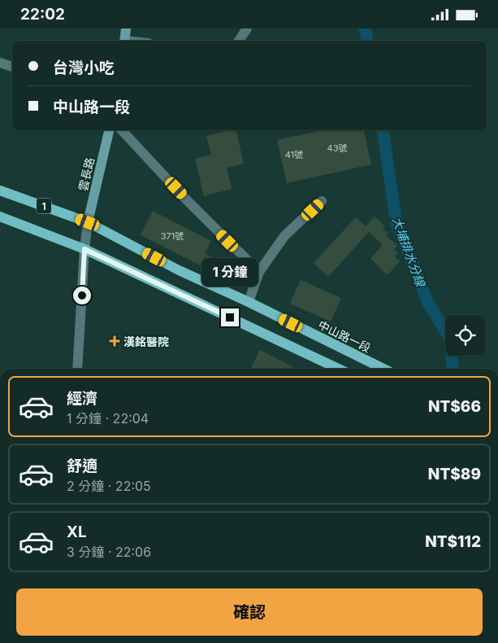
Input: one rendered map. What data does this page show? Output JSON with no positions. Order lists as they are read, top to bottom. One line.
{"streets":{"main road":["1","中山路一段"],"street":["雲長路"]},"crossings":[["雲長路","1"],["雲長路","中山路一段"]],"water":["大埔排水分線"],"places":{"health":["漢銘醫院"]},"house_numbers":["43號","41號","371號"],"page":{"status":"22:02","banner":["台灣小吃","中山路一段"],"bubble":"1 分鐘","list":[{"name":"經濟","note":"1 分鐘 · 22:04","value":"NT$66"},{"name":"舒適","note":"2 分鐘 · 22:05","value":"NT$89"},{"name":"XL","note":"3 分鐘 · 22:06","value":"NT$112"}],"buttons":"確認"}}
